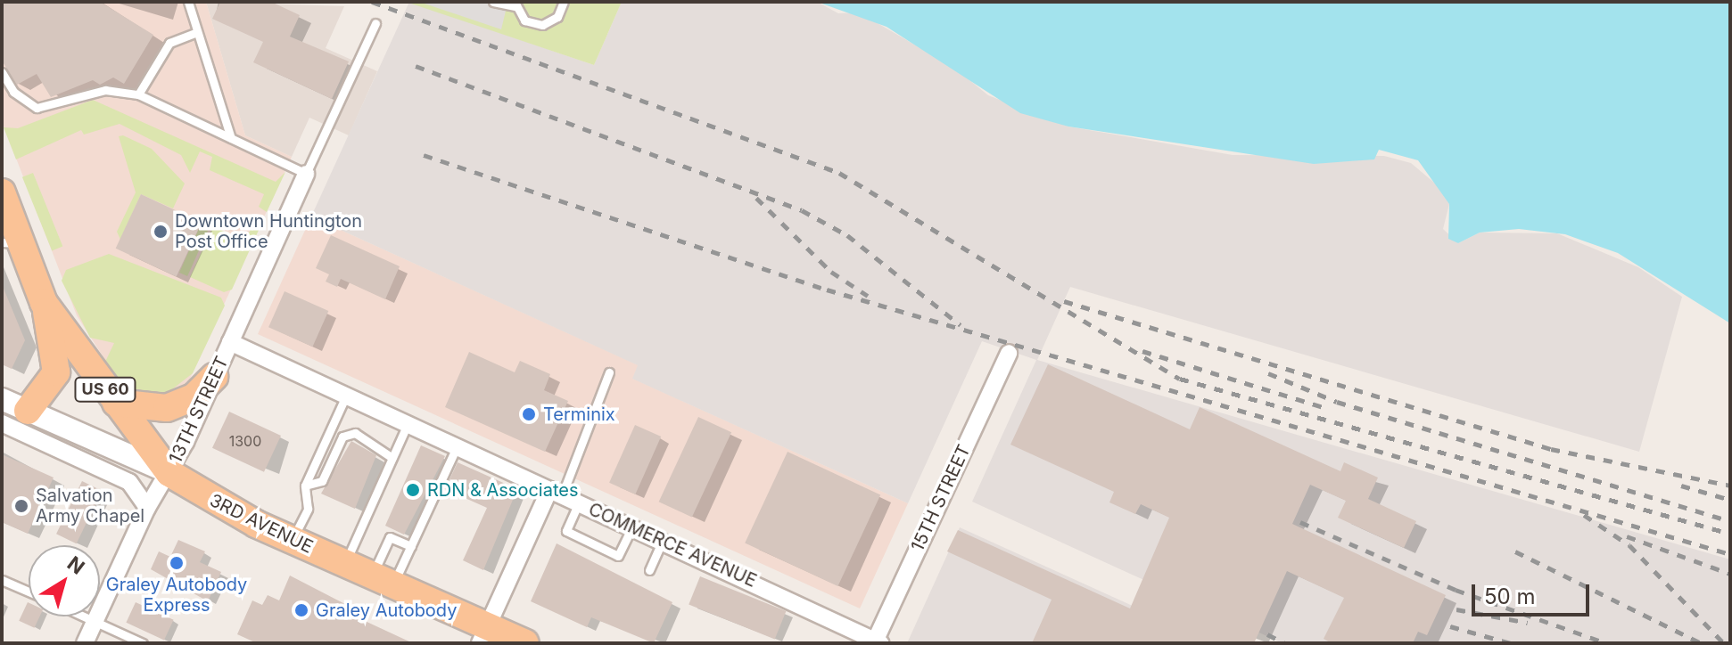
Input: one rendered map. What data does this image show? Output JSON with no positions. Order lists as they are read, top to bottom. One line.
{"streets":{"main road":["US 60","3RD AVENUE"],"street":["13TH STREET","15TH STREET","COMMERCE AVENUE"]},"crossings":[["US 60","13TH STREET"],["US 60","3RD AVENUE"],["13TH STREET","3RD AVENUE"],["13TH STREET","COMMERCE AVENUE"],["15TH STREET","COMMERCE AVENUE"]],"places":["Downtown Huntington Post Office","Terminix","RDN & Associates","Salvation Army Chapel","Graley Autobody Express","Graley Autobody"],"house_numbers":["1300"],"scale_bar":"50 m","north":"top right"}
